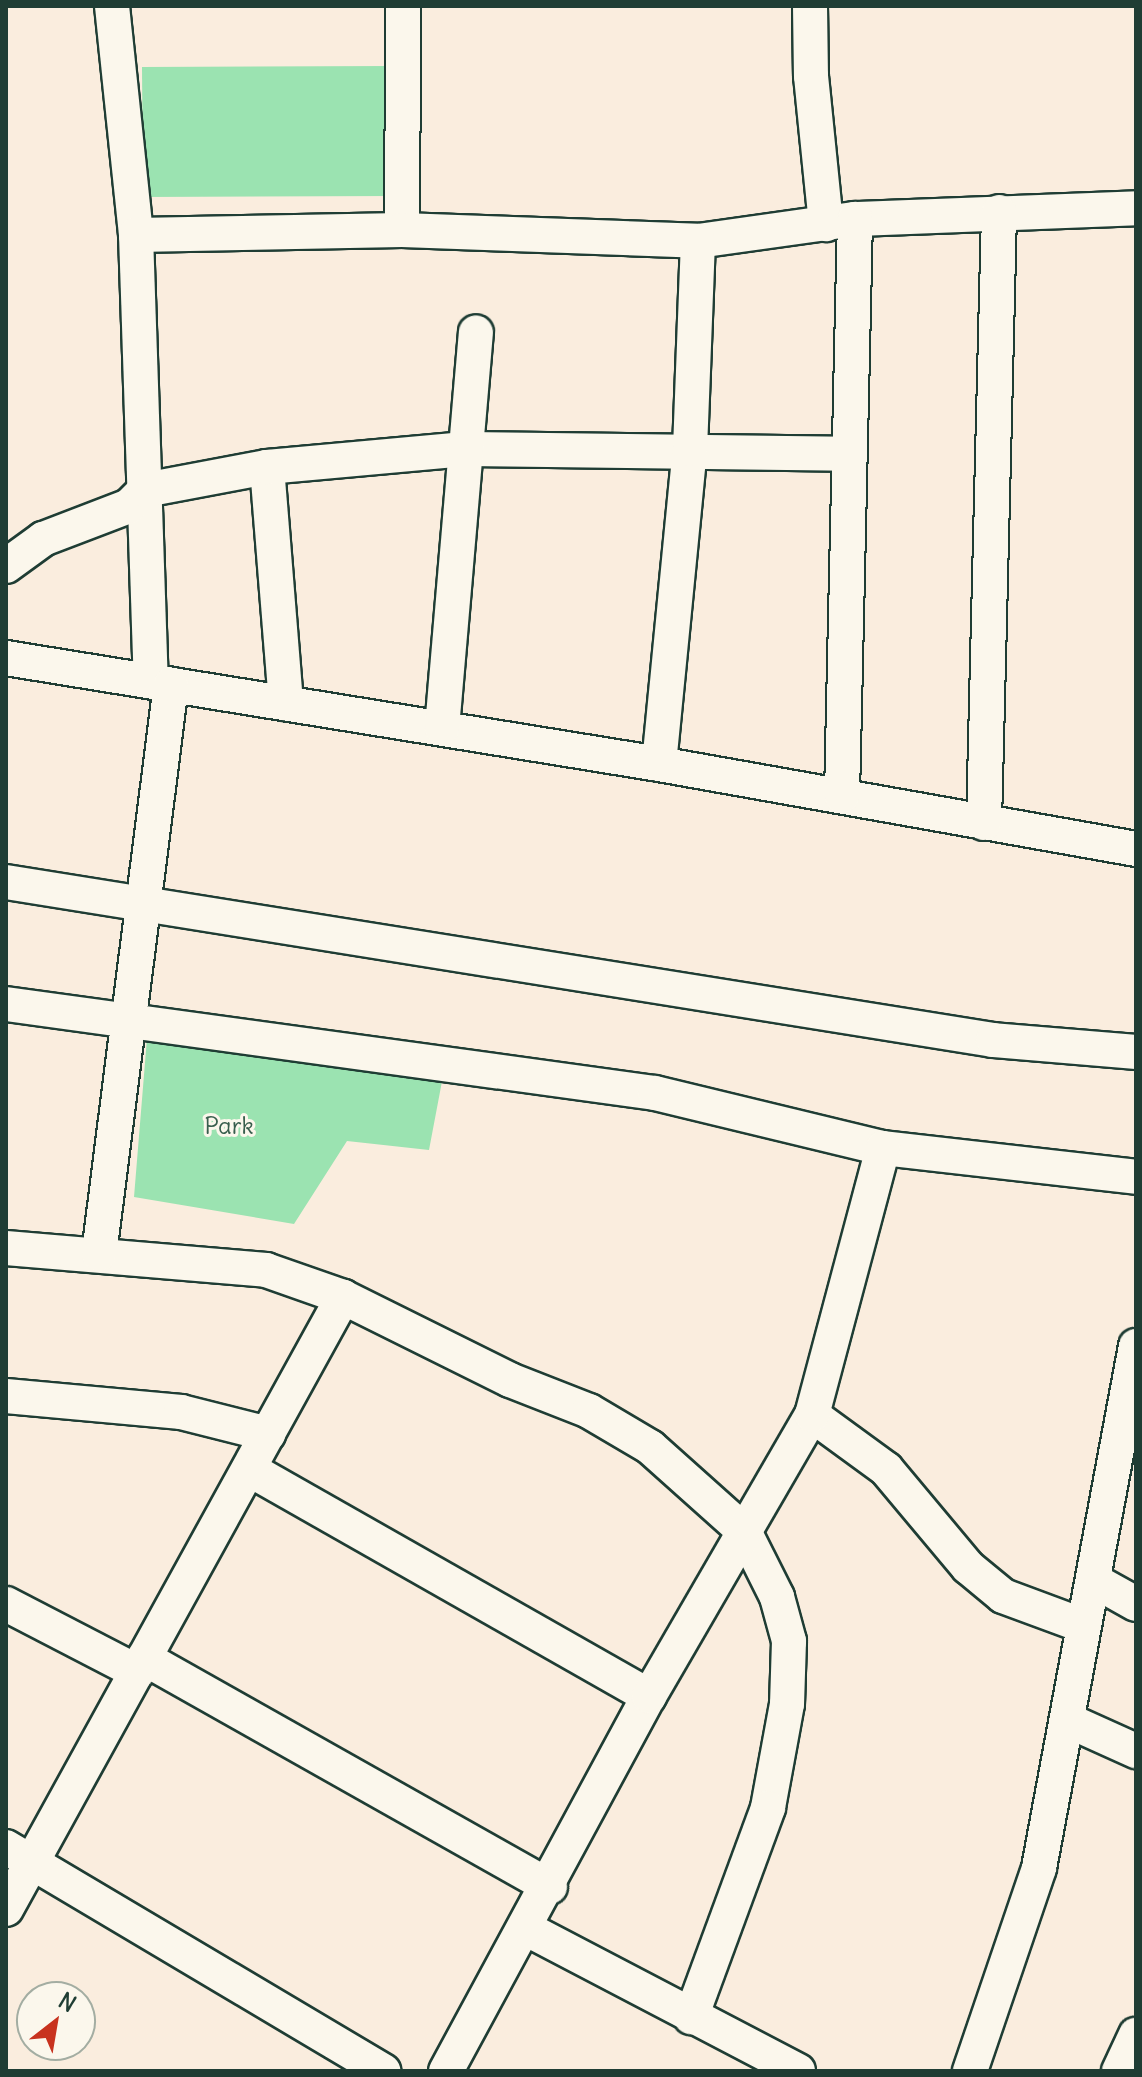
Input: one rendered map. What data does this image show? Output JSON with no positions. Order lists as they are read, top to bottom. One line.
{"parks":["Park"],"north":"top right"}
